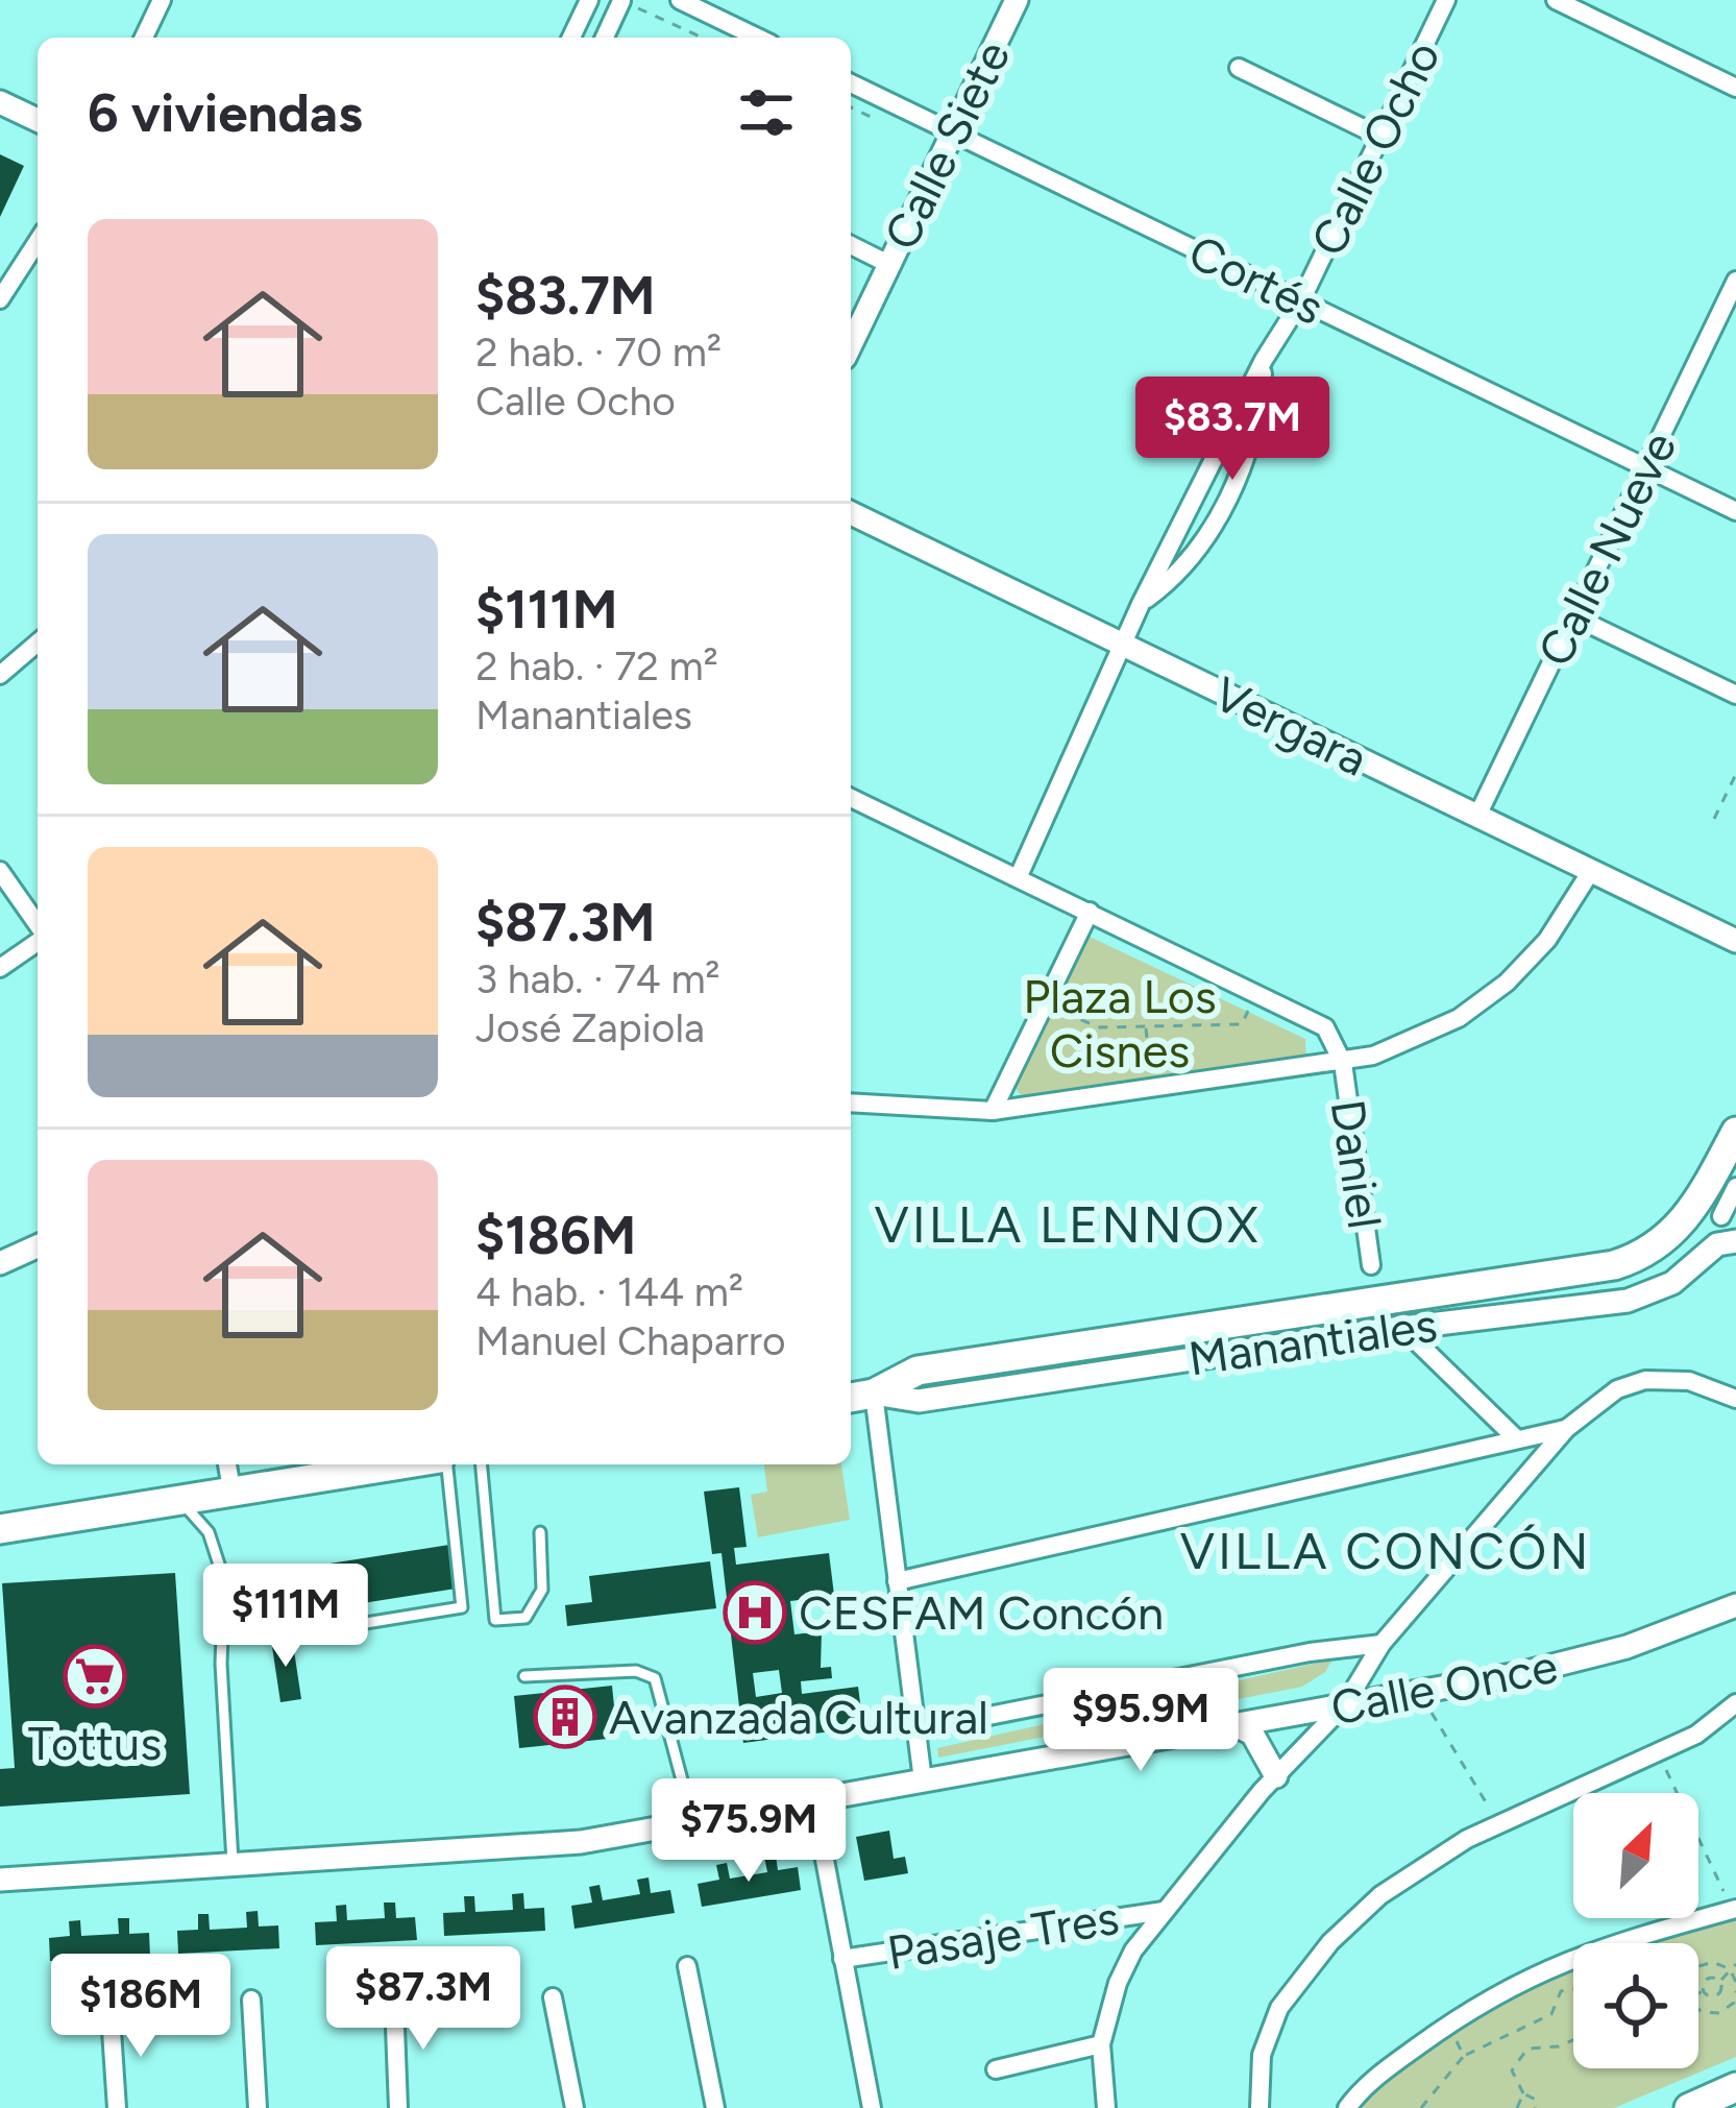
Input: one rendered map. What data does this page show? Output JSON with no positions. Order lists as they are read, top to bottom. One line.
{"streets":{"main road":["Manantiales"],"street":["Calle Siete","Calle Ocho","Cortés","Calle Nueve","Vergara","Daniel","Calle Once","Pasaje Tres"]},"crossings":[["Calle Siete","Cortés"],["Calle Ocho","Cortés"],["Calle Ocho","Vergara"],["Cortés","Calle Nueve"],["Calle Nueve","Vergara"]],"districts":["VILLA LENNOX","VILLA CONCÓN"],"parks":["Plaza Los Cisnes"],"places":{"hospital":["CESFAM Concón"],"supermarket":["Tottus"],"building":["Avanzada Cultural"]},"north":"top right","page":{"heading":"6 viviendas","list":[{"name":"$83.7M","note":"2 hab. · 70 m² · Calle Ocho"},{"name":"$111M","note":"2 hab. · 72 m² · Manantiales"},{"name":"$87.3M","note":"3 hab. · 74 m² · José Zapiola"},{"name":"$186M","note":"4 hab. · 144 m² · Manuel Chaparro"}],"price":["$83.7M","$111M","$95.9M","$75.9M","$87.3M","$186M"]}}
